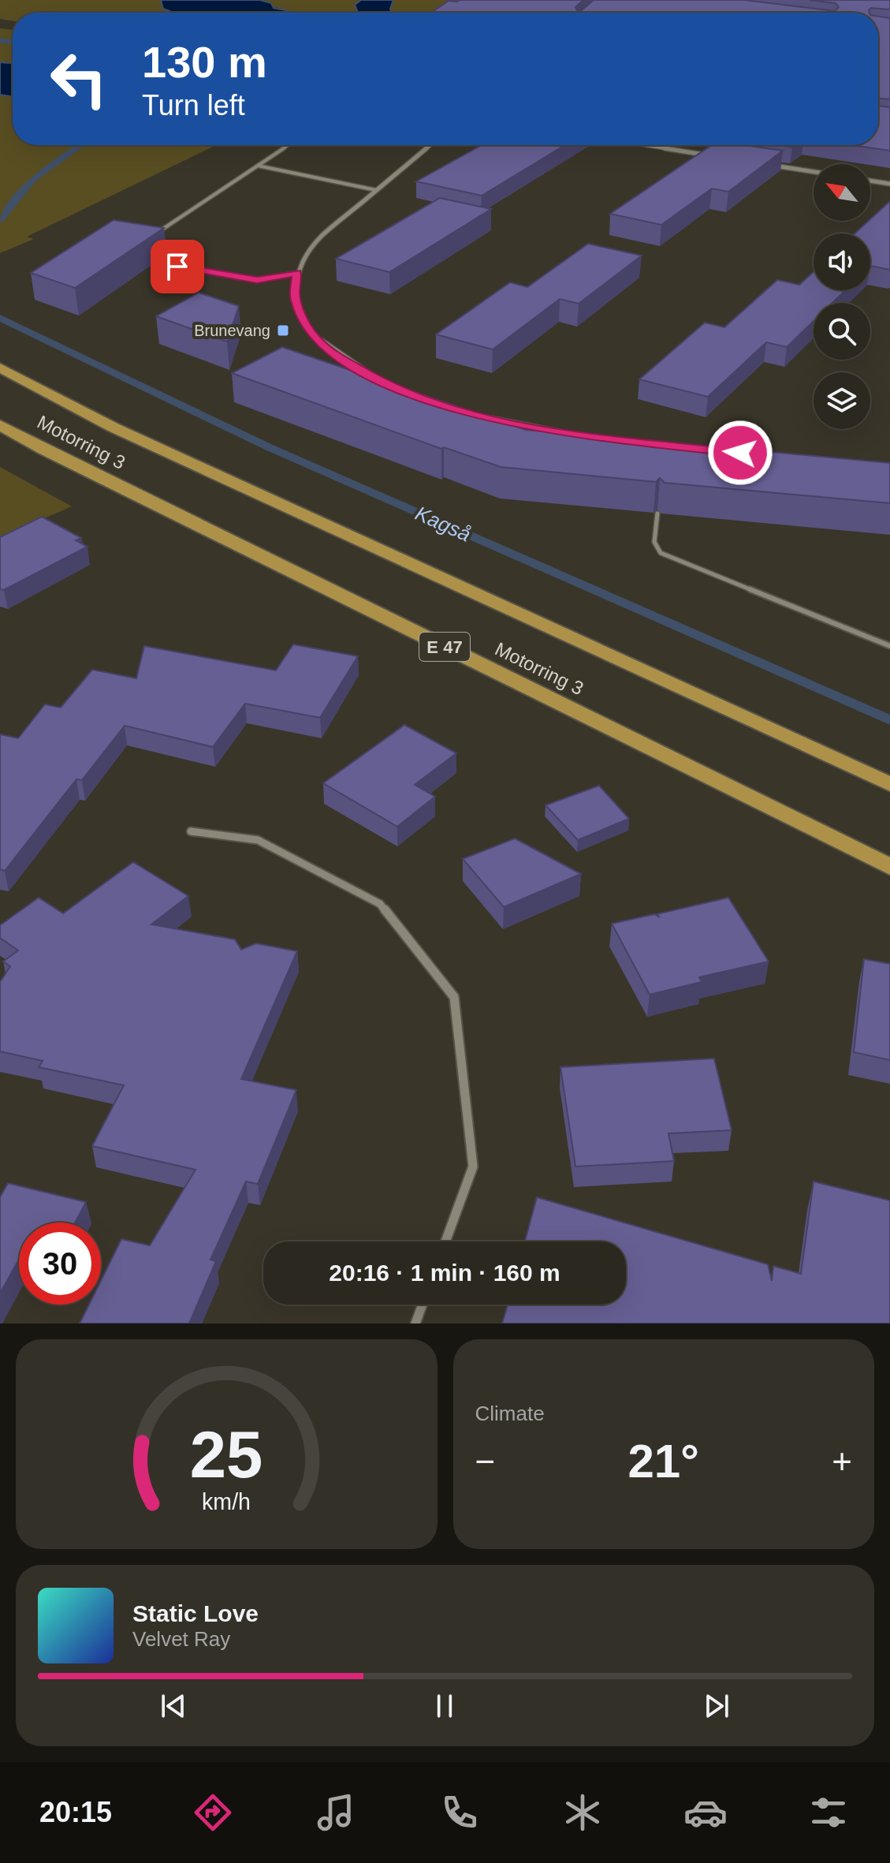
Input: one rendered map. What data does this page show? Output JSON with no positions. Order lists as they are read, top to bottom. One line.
{"streets":{"highway":["Motorring 3","E 47"]},"water":["Kagså"],"places":{"transit":["Brunevang"]},"north":"top left","page":{"turn":["130 m","Turn left"],"limit":"30","trip":"20:16 · 1 min · 160 m","tile":"Climate","heat":["−","21°","+"],"song":["Static Love","Velvet Ray"],"tabs":"20:15","gauge":["25","km/h"]}}
